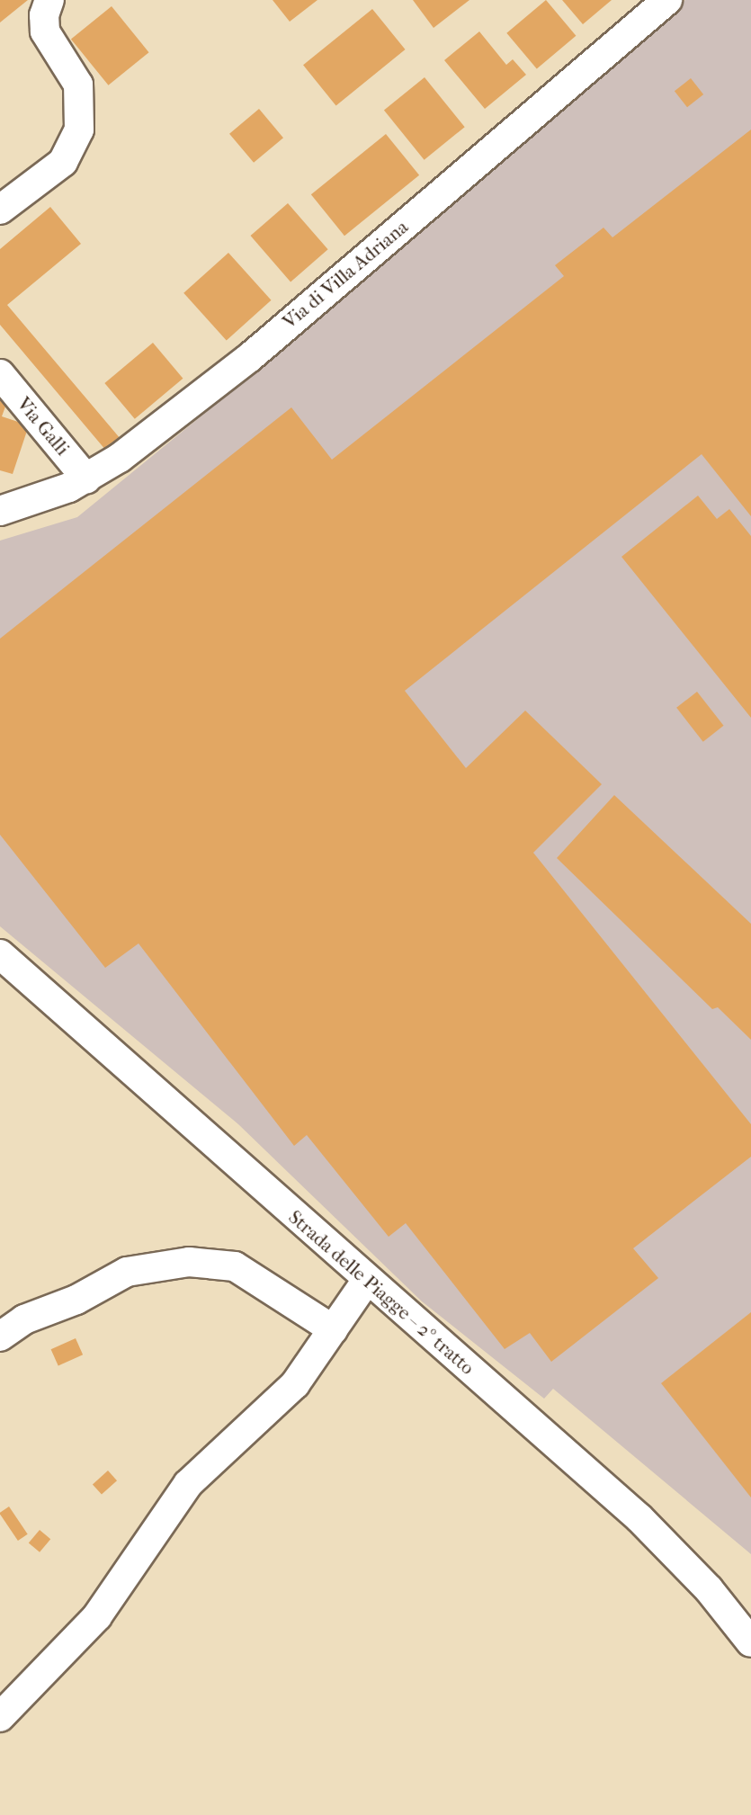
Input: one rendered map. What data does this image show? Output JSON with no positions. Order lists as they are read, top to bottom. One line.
{"streets":{"street":["Via di Villa Adriana","Via Galli","Strada delle Piagge – 2º tratto"]},"crossings":[["Via di Villa Adriana","Via Galli"]]}
